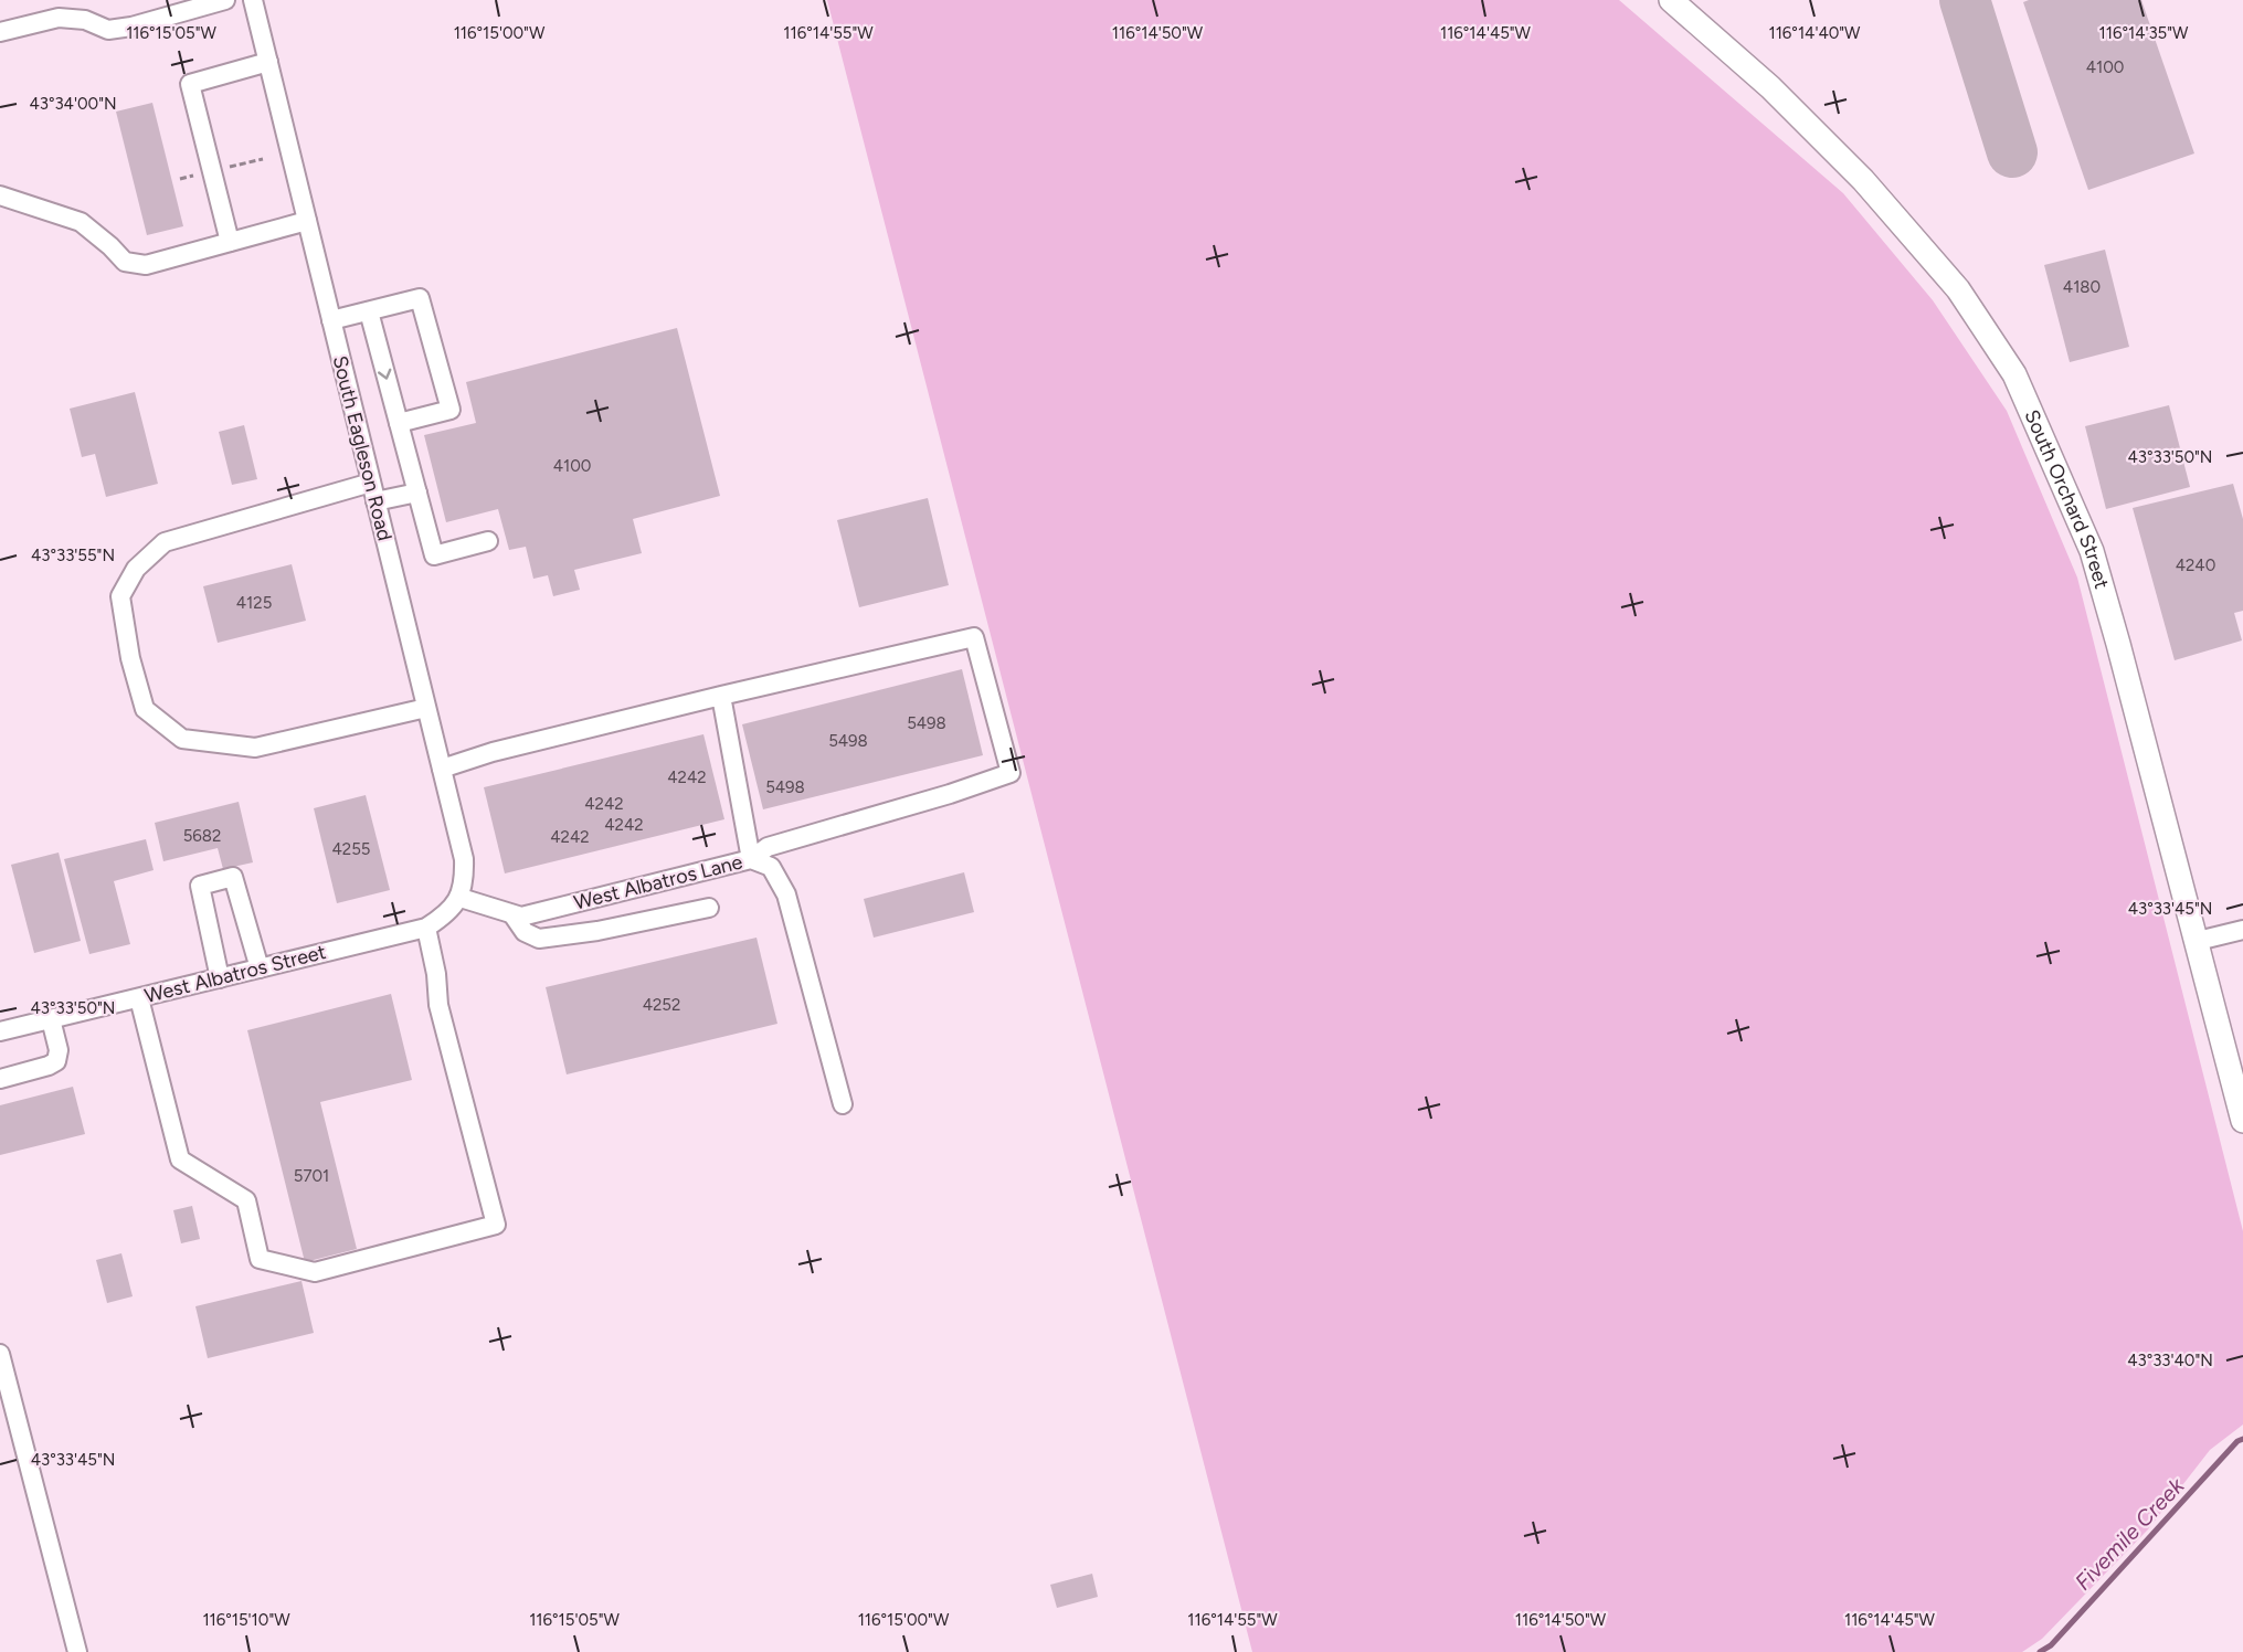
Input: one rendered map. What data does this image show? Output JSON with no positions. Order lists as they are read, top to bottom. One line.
{"streets":{"main road":["South Orchard Street"],"street":["South Eagleson Road","West Albatros Lane","West Albatros Street"]},"crossings":[["South Eagleson Road","West Albatros Lane"],["South Eagleson Road","West Albatros Street"],["West Albatros Lane","West Albatros Street"]],"water":["Fivemile Creek"],"house_numbers":["4100","4180","4100","4240","4125","5498","5498","4242","5498","4242","4242","5682","4242","4255","4252","5701"],"coordinates":["116°15'05\"W","116°15'00\"W","116°14'55\"W","116°14'50\"W","116°14'45\"W","116°14'40\"W","116°14'35\"W","43°34'00\"N","43°33'50\"N","43°33'55\"N","43°33'45\"N","43°33'40\"N","116°15'10\"W"]}
